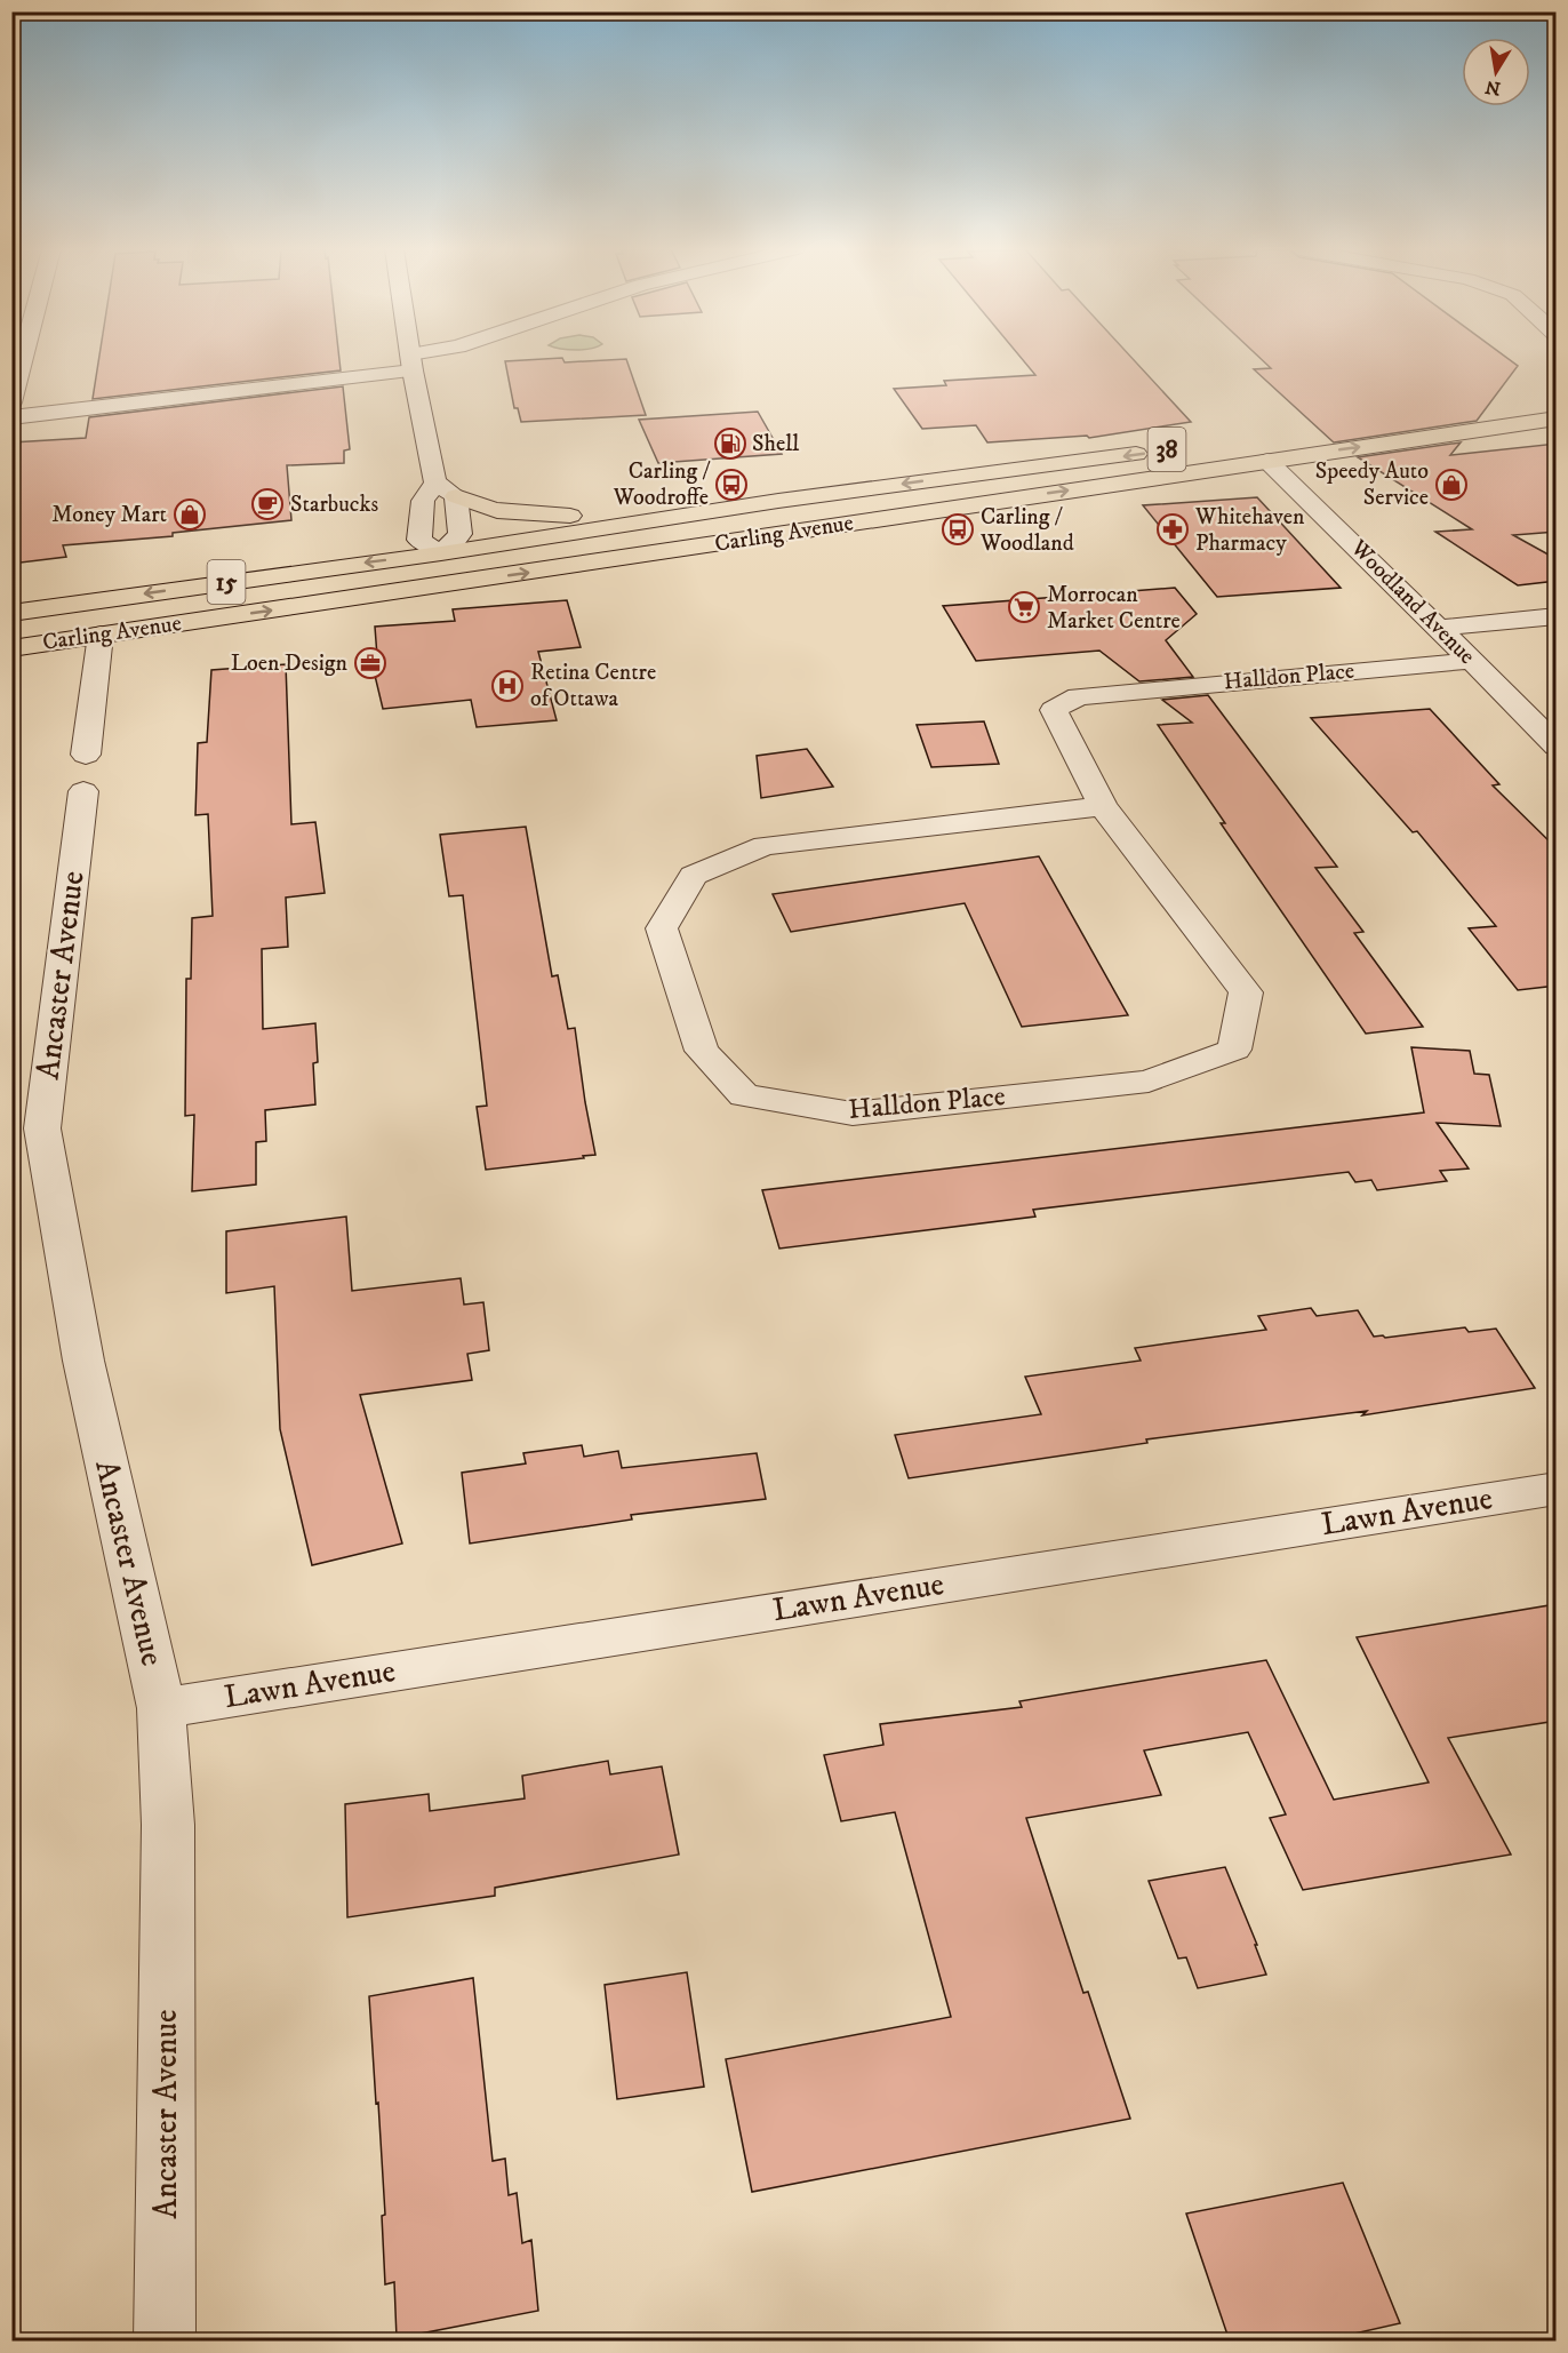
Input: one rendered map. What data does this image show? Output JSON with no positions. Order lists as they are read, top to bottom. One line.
{"streets":{"main road":["38","Carling Avenue","15"],"street":["Woodland Avenue","Halldon Place","Ancaster Avenue","Lawn Avenue"]},"crossings":[["Carling Avenue","Woodland Avenue"],["Carling Avenue","Ancaster Avenue"],["Woodland Avenue","Halldon Place"],["Ancaster Avenue","Lawn Avenue"]],"places":{"fuel station":["Shell"],"bus stop":["Carling / Woodroffe","Carling / Woodland"],"shop":["Speedy Auto Service","Money Mart"],"cafe":["Starbucks"],"pharmacy":["Whitehaven Pharmacy"],"supermarket":["Morrocan Market Centre"],"office":["Loen Design"],"hospital":["Retina Centre of Ottawa"]},"north":"bottom"}
